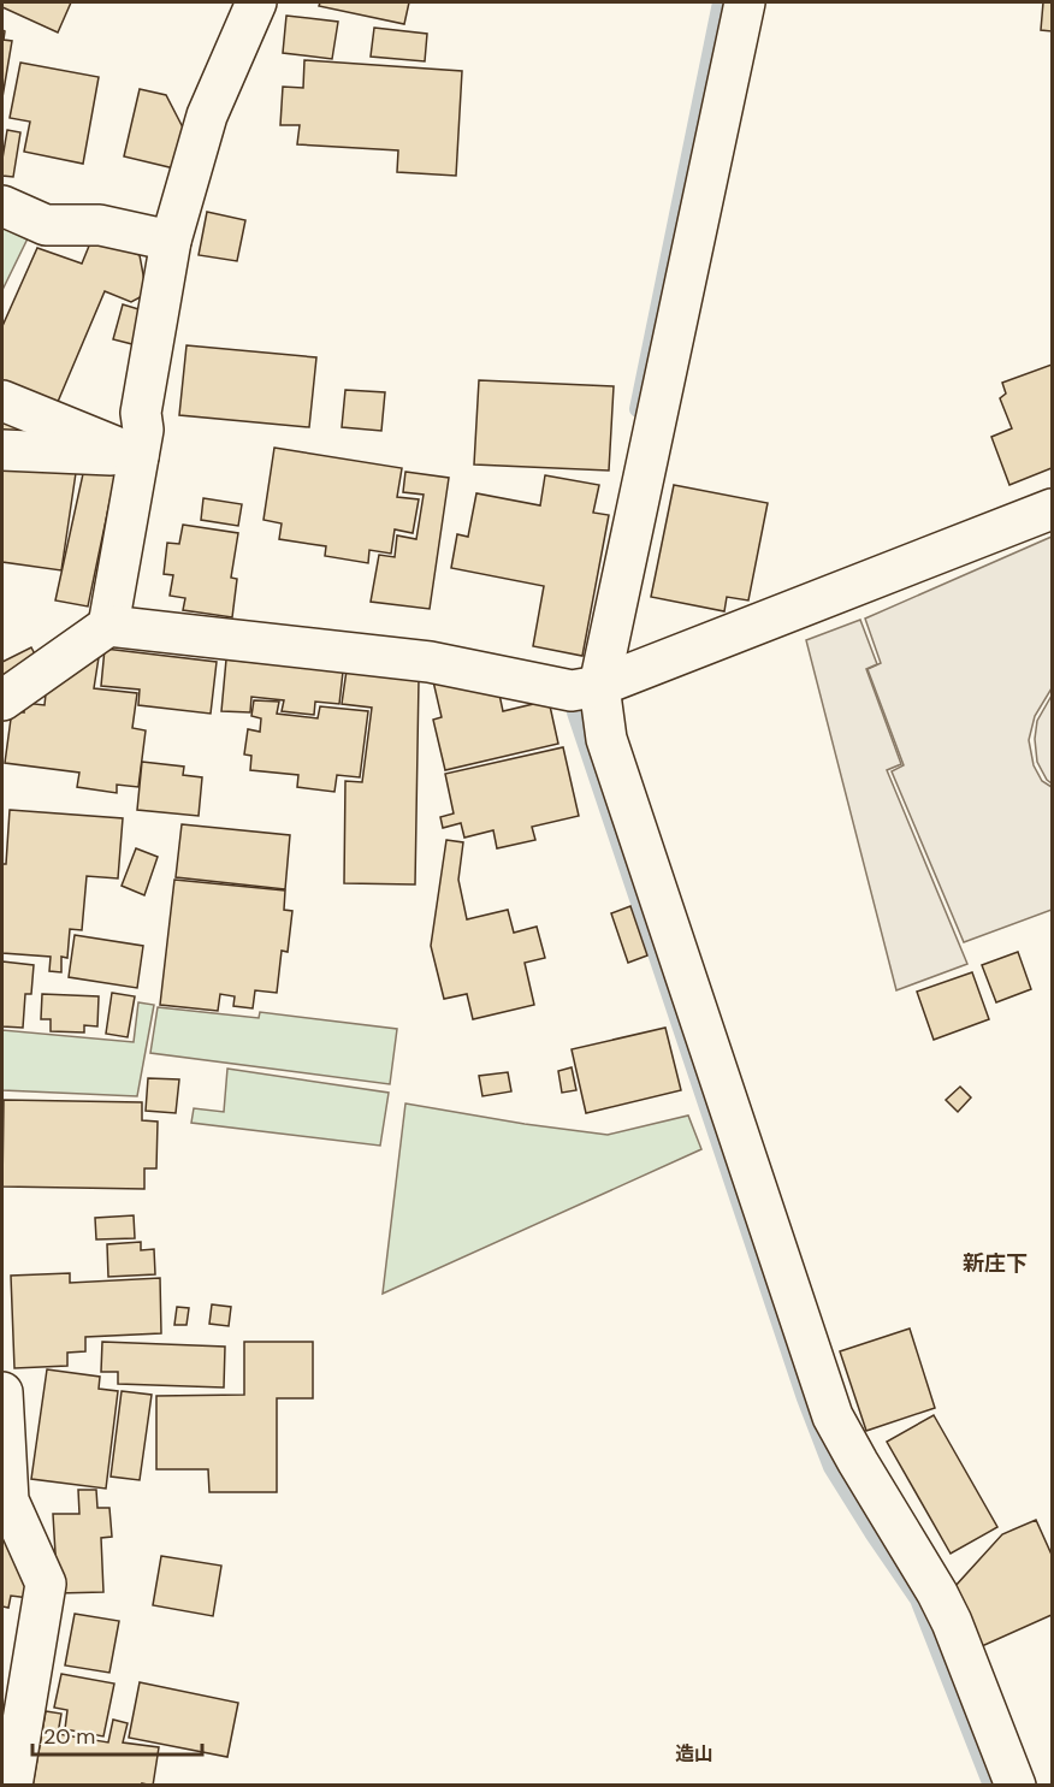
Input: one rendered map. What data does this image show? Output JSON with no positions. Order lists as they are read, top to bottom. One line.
{"districts":["新庄下","造山"],"scale_bar":"20 m"}
